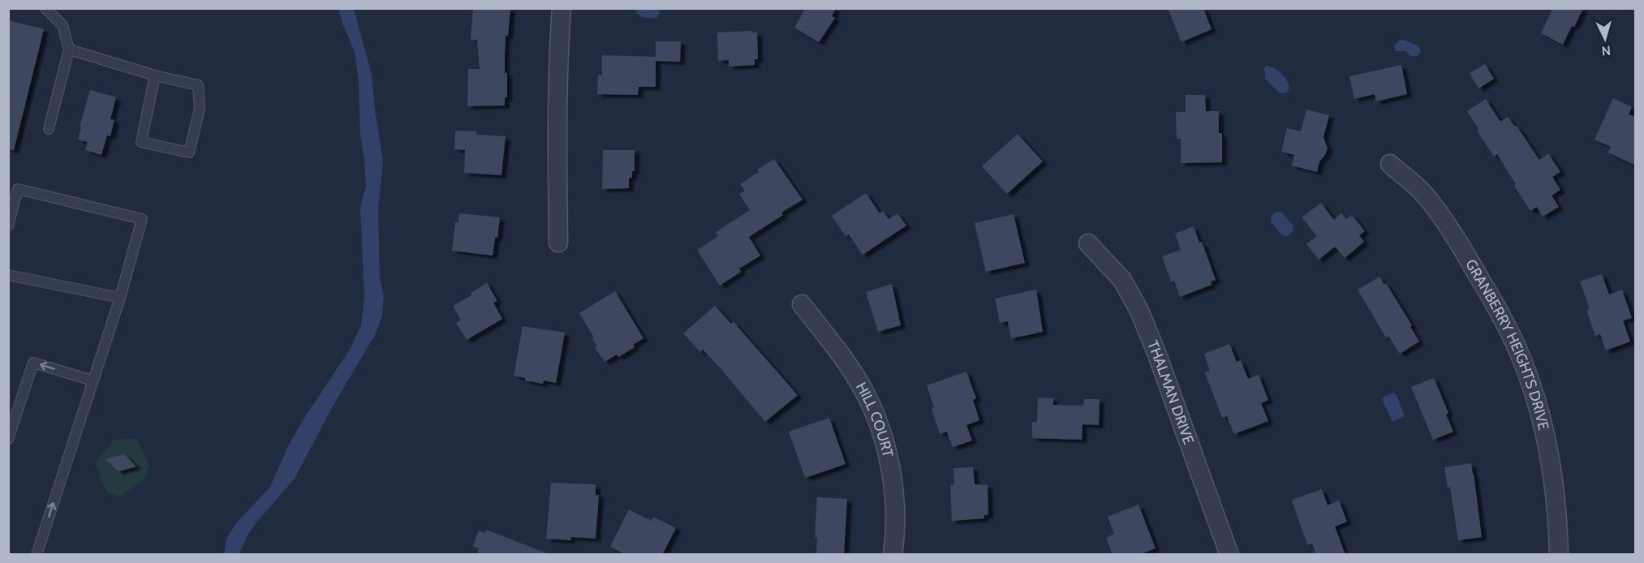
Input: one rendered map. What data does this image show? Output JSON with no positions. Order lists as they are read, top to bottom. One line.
{"streets":{"street":["GRANBERRY HEIGHTS DRIVE","THALMAN DRIVE","HILL COURT"]},"north":"bottom"}
